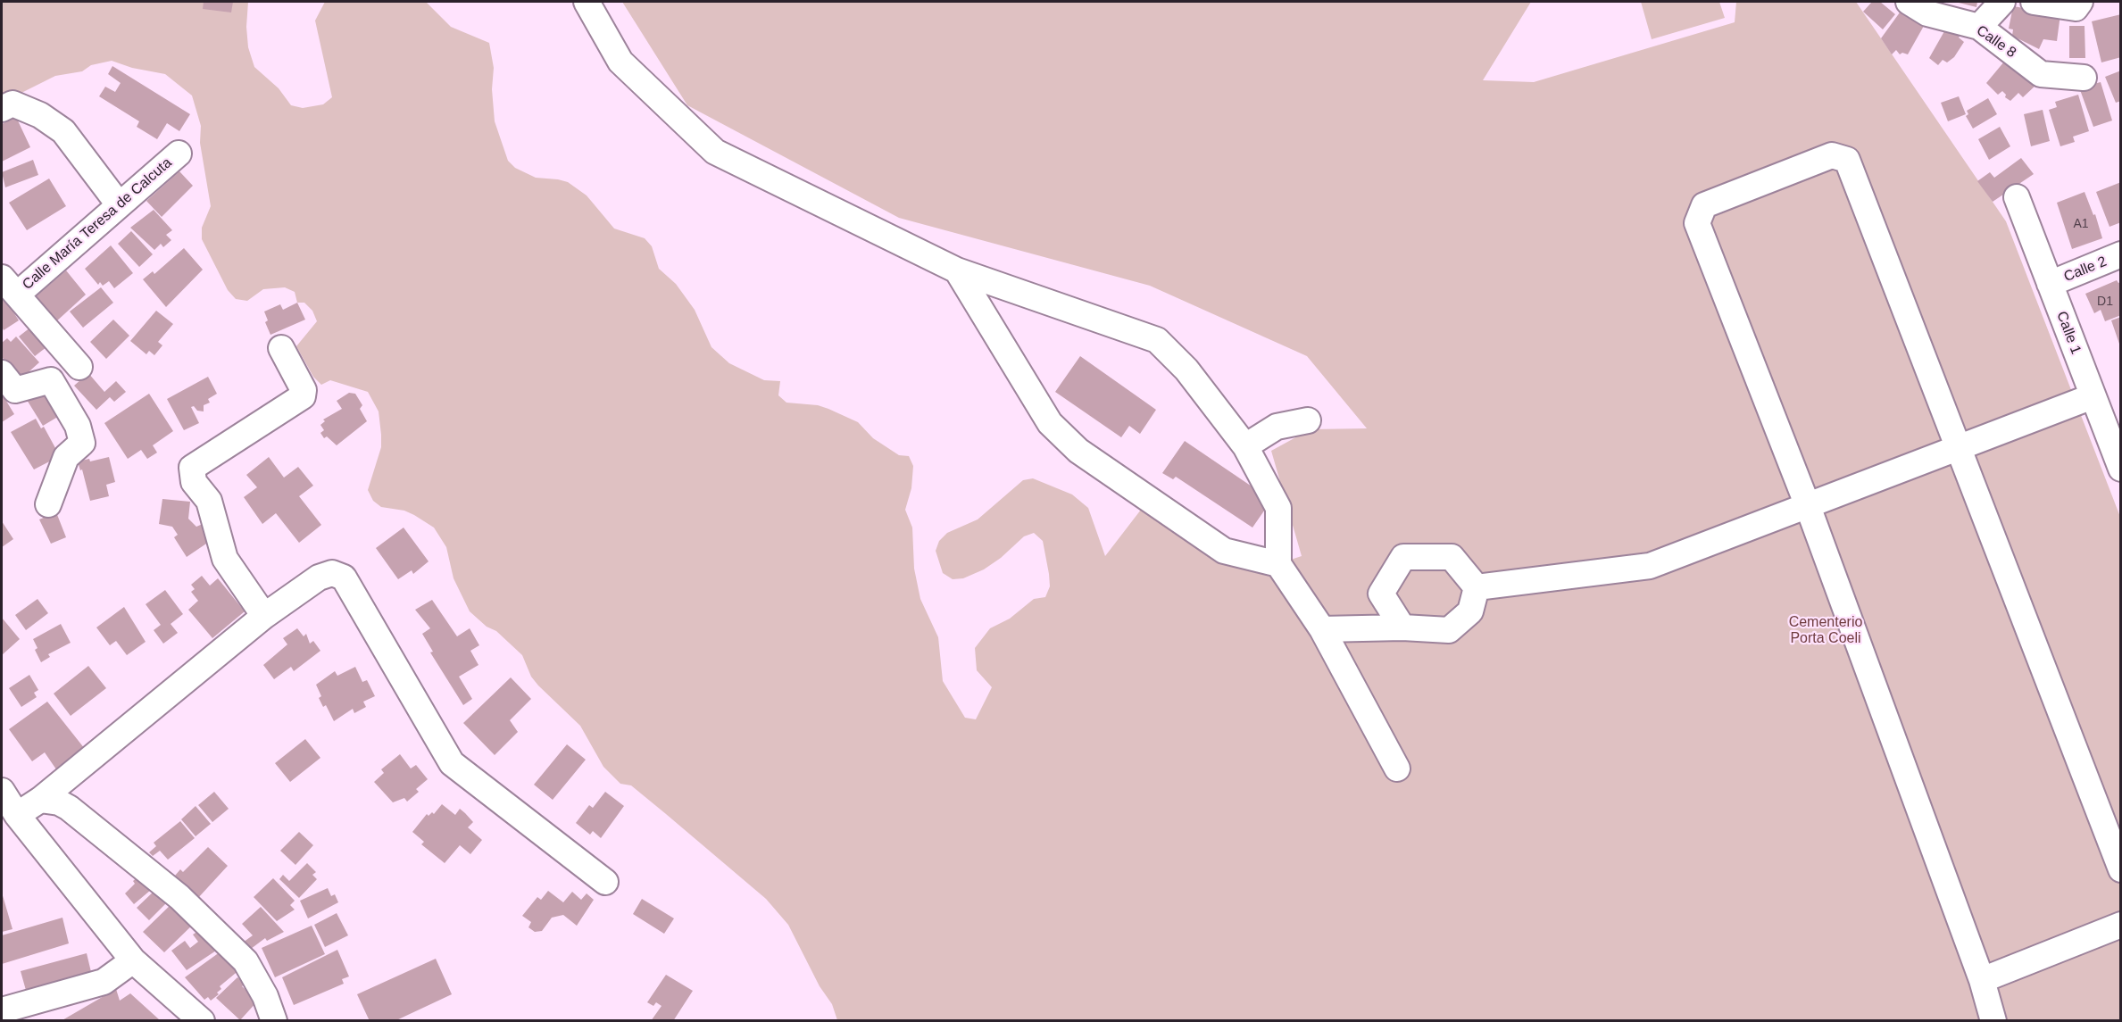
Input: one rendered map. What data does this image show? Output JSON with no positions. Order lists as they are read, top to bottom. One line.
{"streets":{"street":["Calle 8","Calle María Teresa de Calcuta","Calle 2","Calle 1"]},"crossings":[["Calle 2","Calle 1"]],"parks":["Cementerio Porta Coeli"],"house_numbers":["A1","D1"]}
